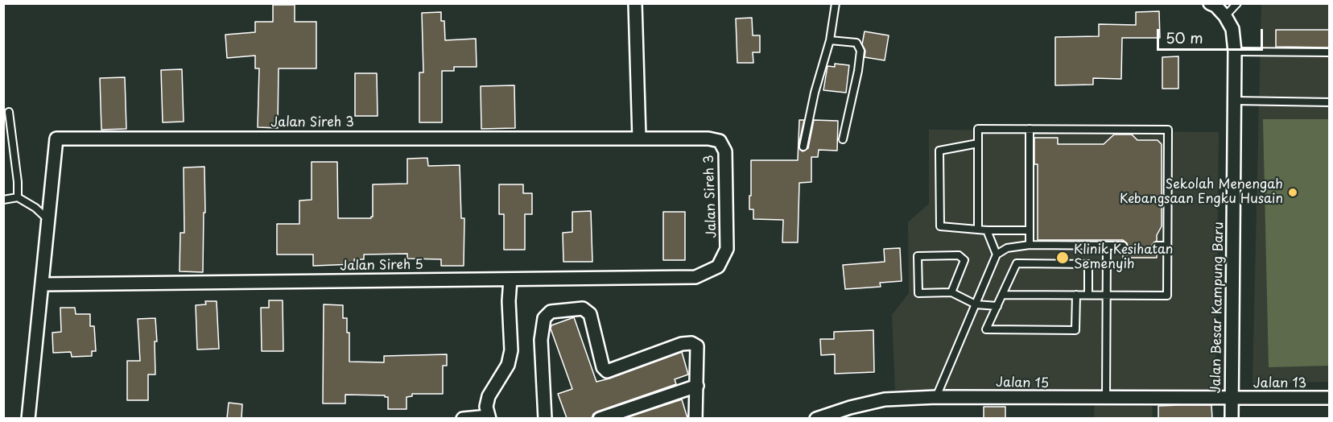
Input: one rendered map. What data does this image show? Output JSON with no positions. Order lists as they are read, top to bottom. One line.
{"streets":{"street":["Jalan Sireh 3","Jalan Sireh 5","Jalan Besar Kampung Baru","Jalan 15","Jalan 13"]},"crossings":[["Jalan Sireh 3","Jalan Sireh 5"],["Jalan Besar Kampung Baru","Jalan 15"],["Jalan Besar Kampung Baru","Jalan 13"],["Jalan 15","Jalan 13"]],"places":["Sekolah Menengah Kebangsaan Engku Husain","Klinik Kesihatan Semenyih"],"scale_bar":"50 m"}
